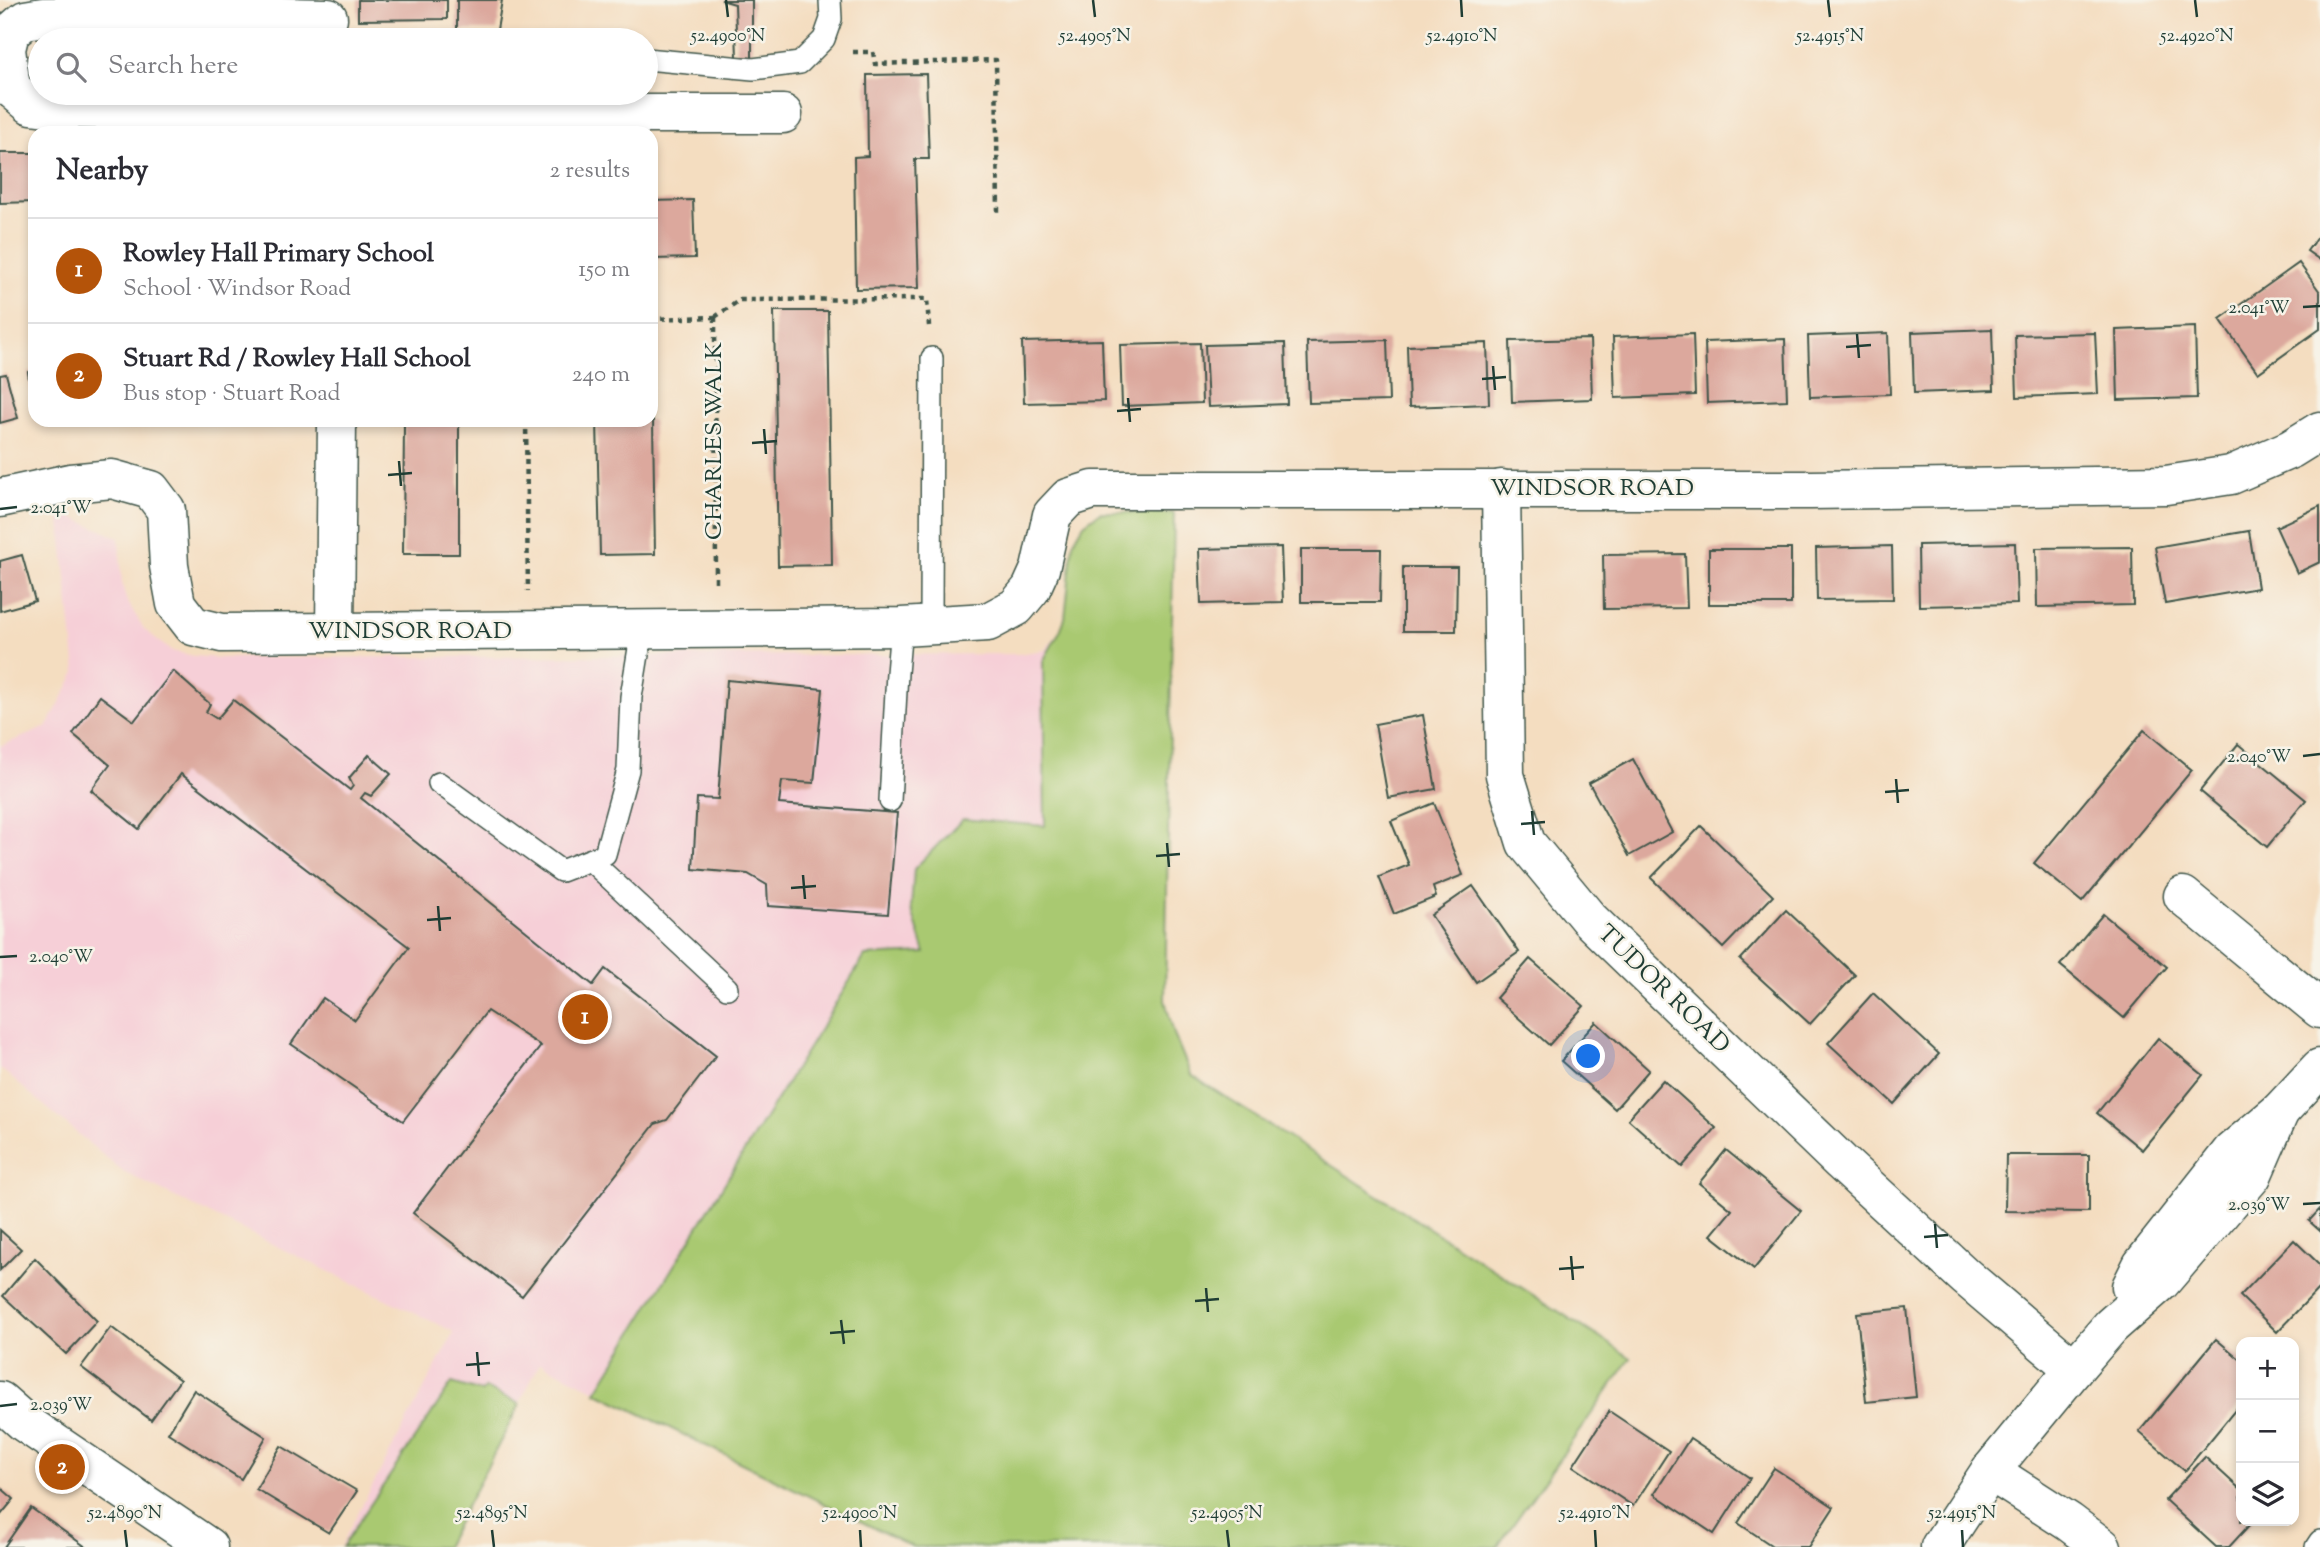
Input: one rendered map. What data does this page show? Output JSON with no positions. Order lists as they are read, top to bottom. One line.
{"streets":{"street":["WINDSOR ROAD","TUDOR ROAD"],"path":["CHARLES WALK"]},"crossings":[["CHARLES WALK","WINDSOR ROAD"],["WINDSOR ROAD","TUDOR ROAD"]],"page":{"search":"Search here","heading":["Nearby","2 results"],"list":[{"mark":"1","name":"Rowley Hall Primary School","note":"School · Windsor Road","value":"150 m"},{"mark":"2","name":"Stuart Rd / Rowley Hall School","note":"Bus stop · Stuart Road","value":"240 m"}],"pins":["1","2"],"map_buttons":["+","−"]},"coordinates":["52.4900°N","52.4905°N","52.4910°N","52.4915°N","52.4920°N","2.041°W","2.040°W","2.039°W","52.4890°N","52.4895°N"]}
